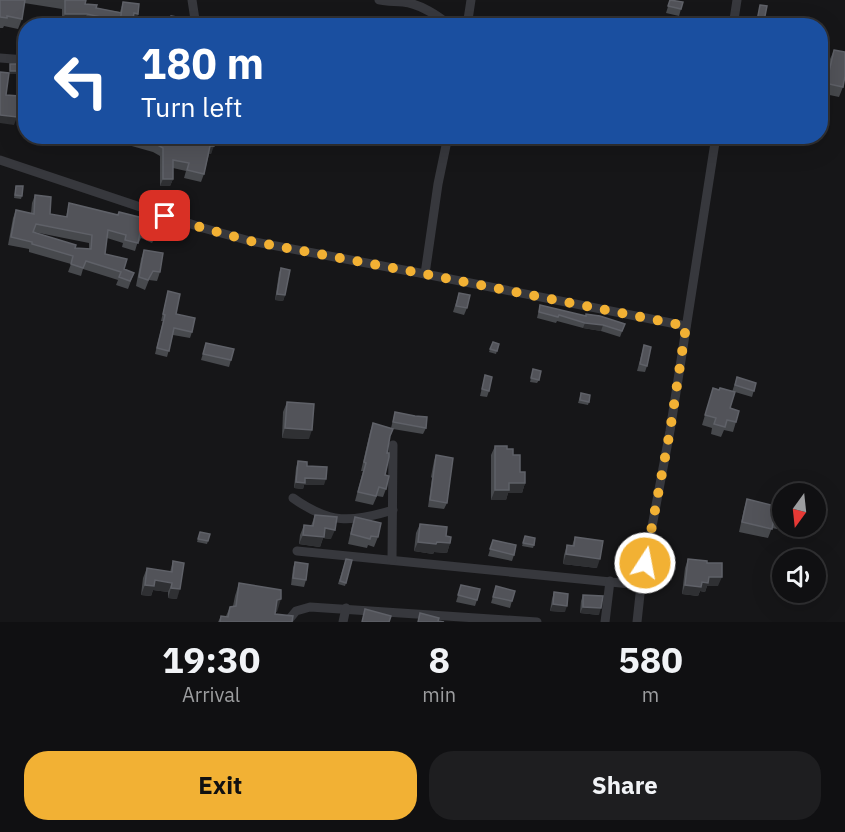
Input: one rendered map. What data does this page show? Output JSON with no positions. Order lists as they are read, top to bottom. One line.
{"north":"bottom","page":{"turn":["180 m","Turn left"],"eta":["19:30","Arrival","8","min","580","m"],"buttons":["Exit","Share"]}}
